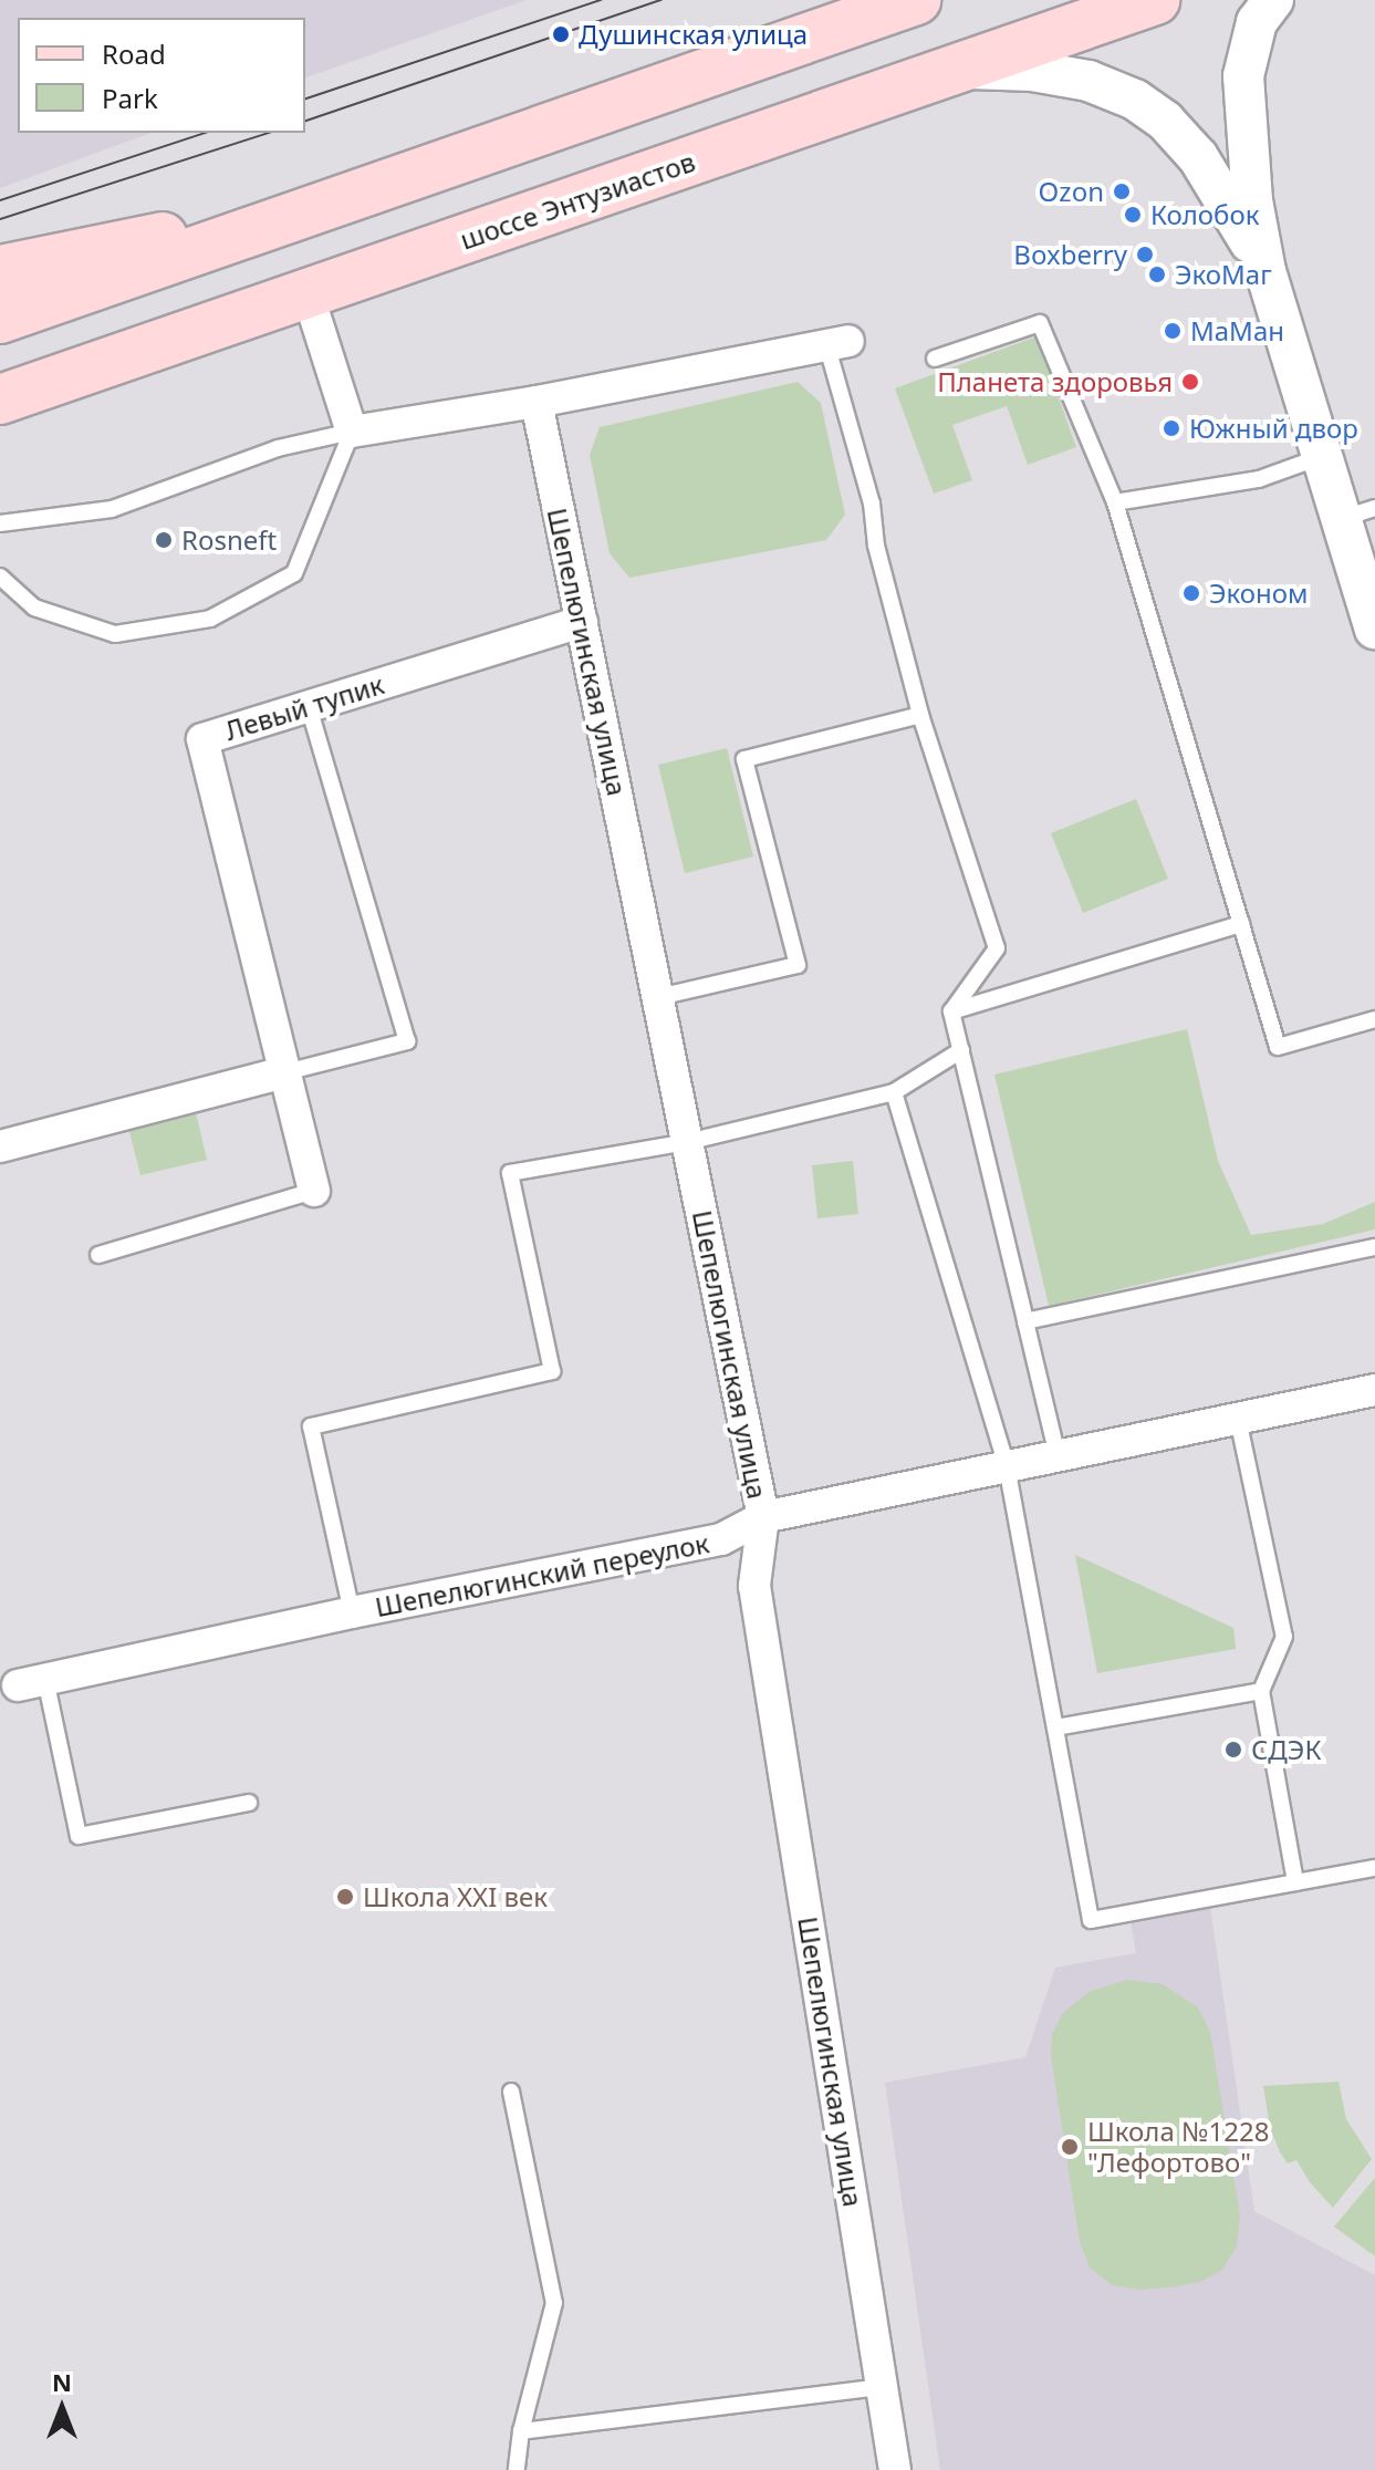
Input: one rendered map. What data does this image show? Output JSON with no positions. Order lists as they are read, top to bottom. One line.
{"streets":{"main road":["шоссе Энтузиастов"],"street":["Шепелюгинская улица","Левый тупик","Шепелюгинский переулок"]},"crossings":[["Шепелюгинская улица","Левый тупик"],["Шепелюгинская улица","Шепелюгинский переулок"]],"places":["Душинская улица","Ozon","Колобок","Boxberry","ЭкоМаг","МаМан","Планета здоровья","Южный двор","Rosneft","Эконом","СДЭК","Школа XXI век","Школа №1228 \"Лефортово\""],"legend":["Road","Park"],"north":"top"}
